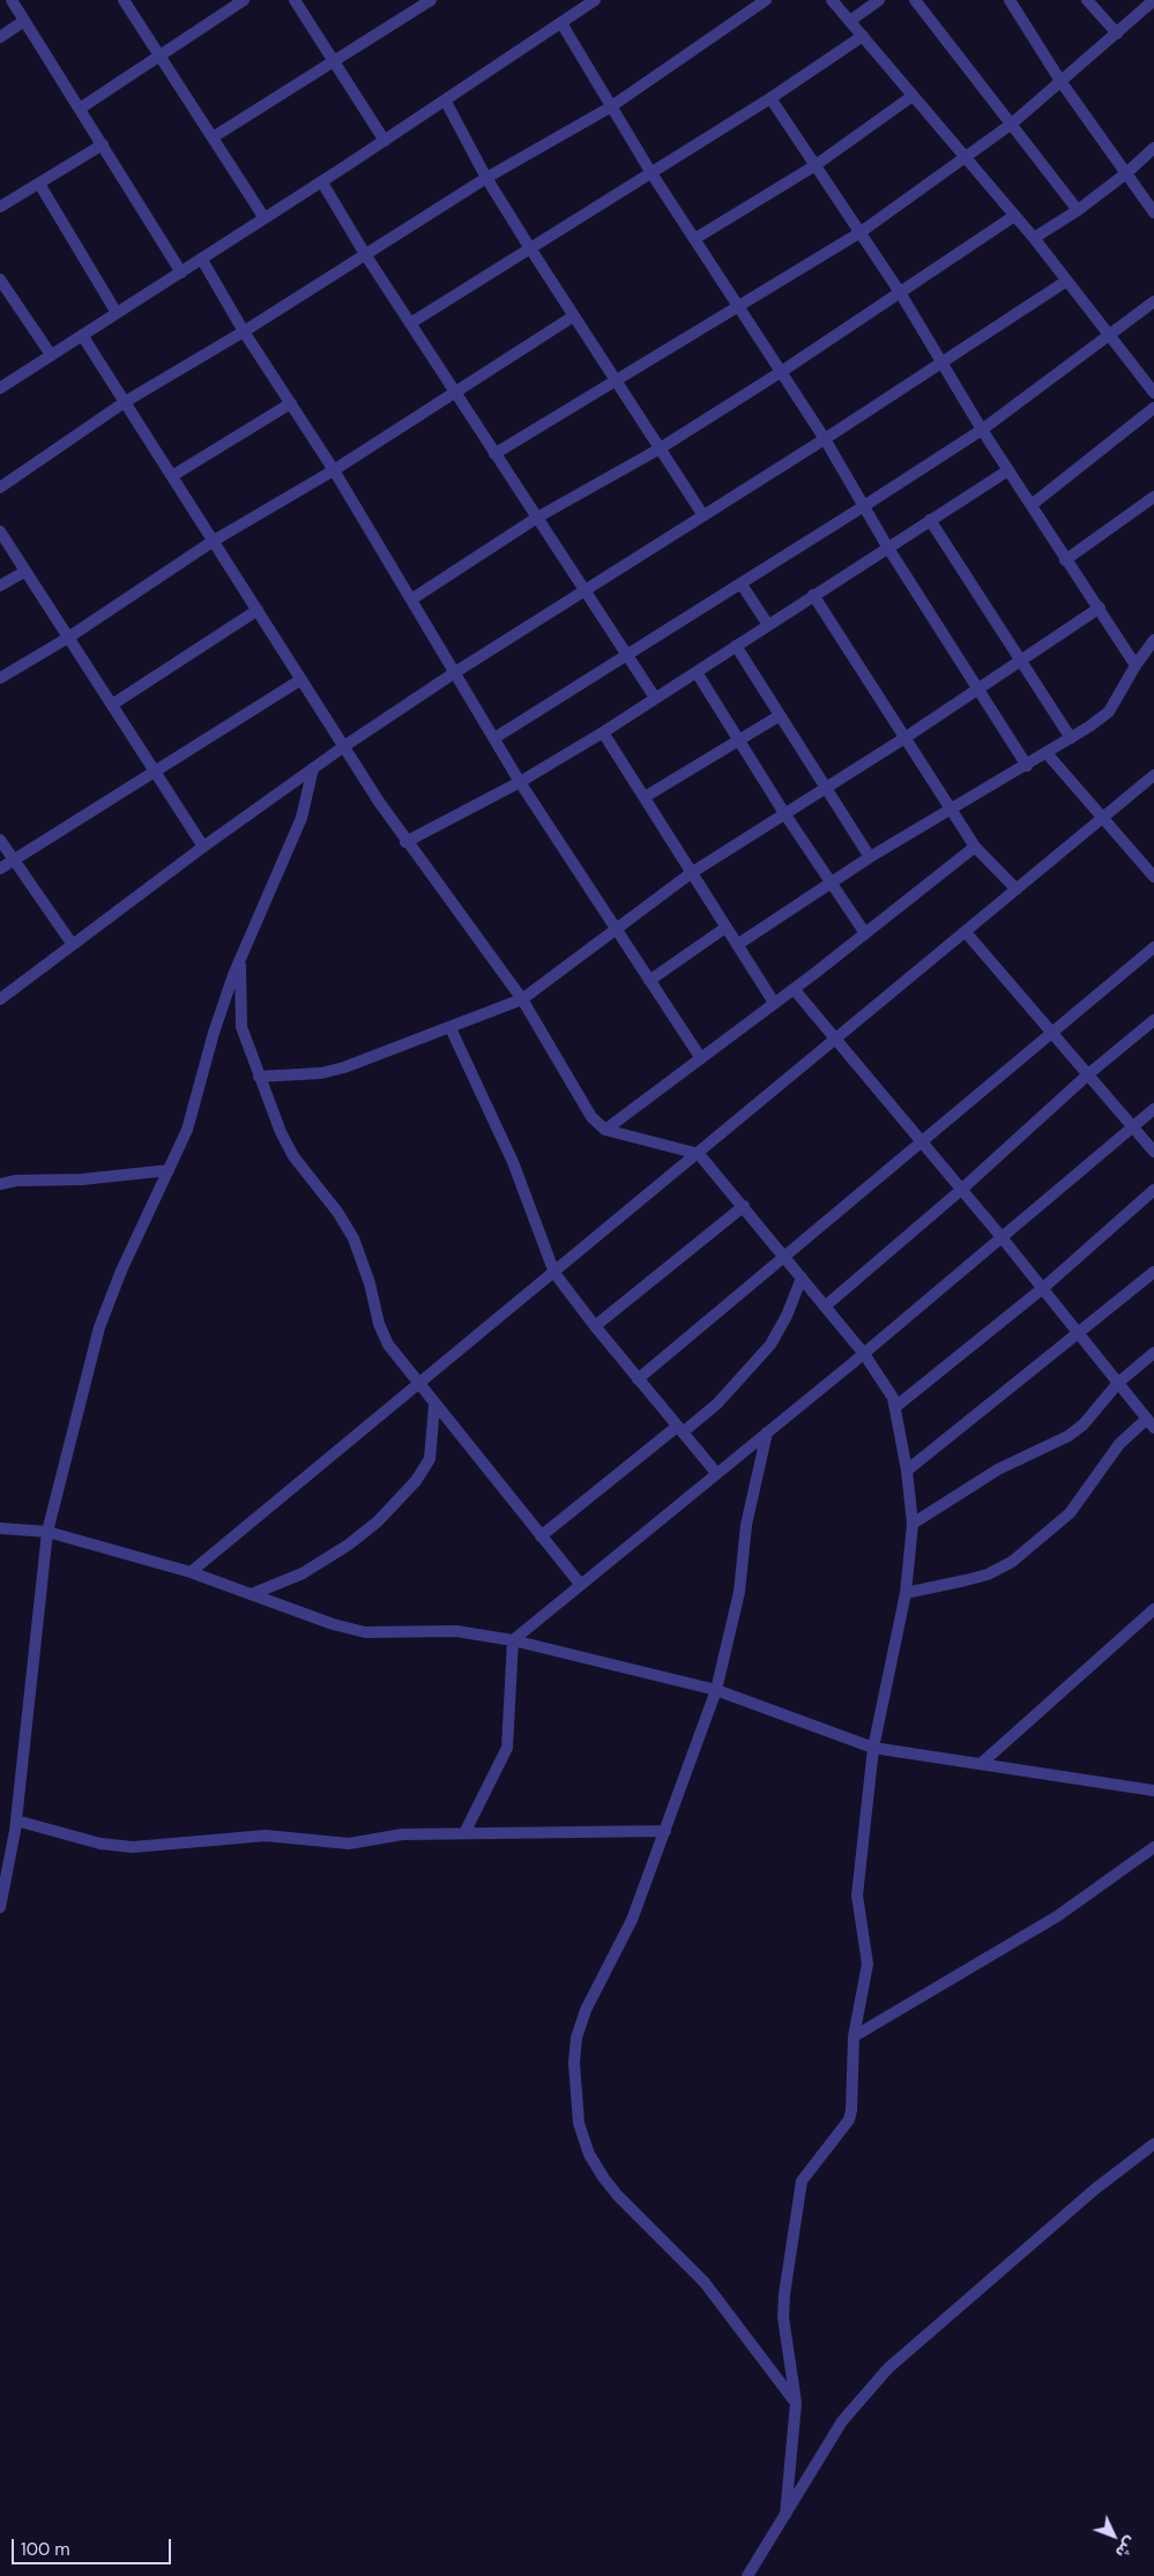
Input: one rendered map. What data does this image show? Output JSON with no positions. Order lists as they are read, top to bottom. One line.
{"scale_bar":"100 m","north":"bottom right"}
